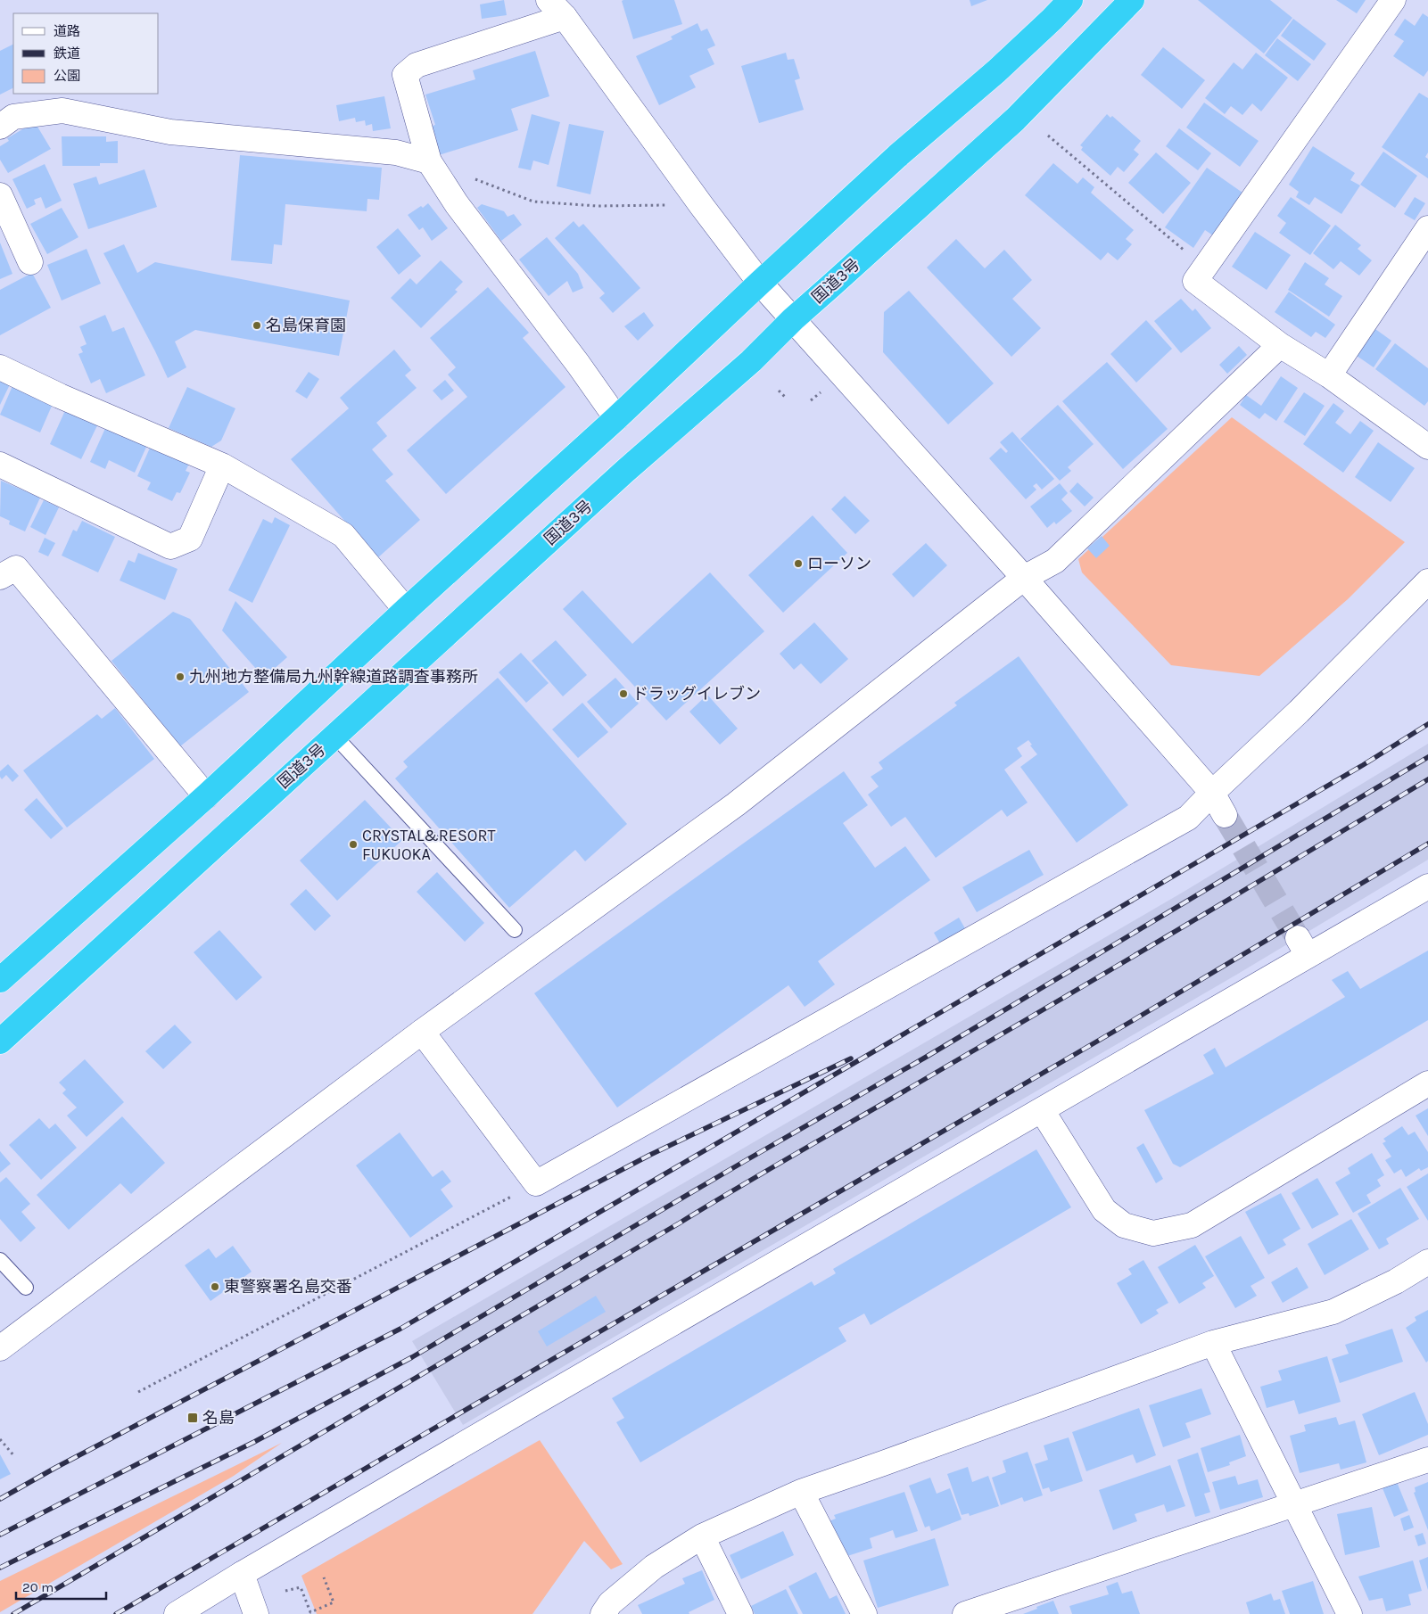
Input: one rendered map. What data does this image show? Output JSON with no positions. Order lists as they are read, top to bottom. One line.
{"streets":{"highway":["国道3号"]},"places":{"other":["名島保育園","ローソン","九州地方整備局九州幹線道路調査事務所","ドラッグイレブン","CRYSTAL&RESORT FUKUOKA","東警察署名島交番"],"transit":["名島"]},"legend":["道路","鉄道","公園"],"scale_bar":"20 m"}
